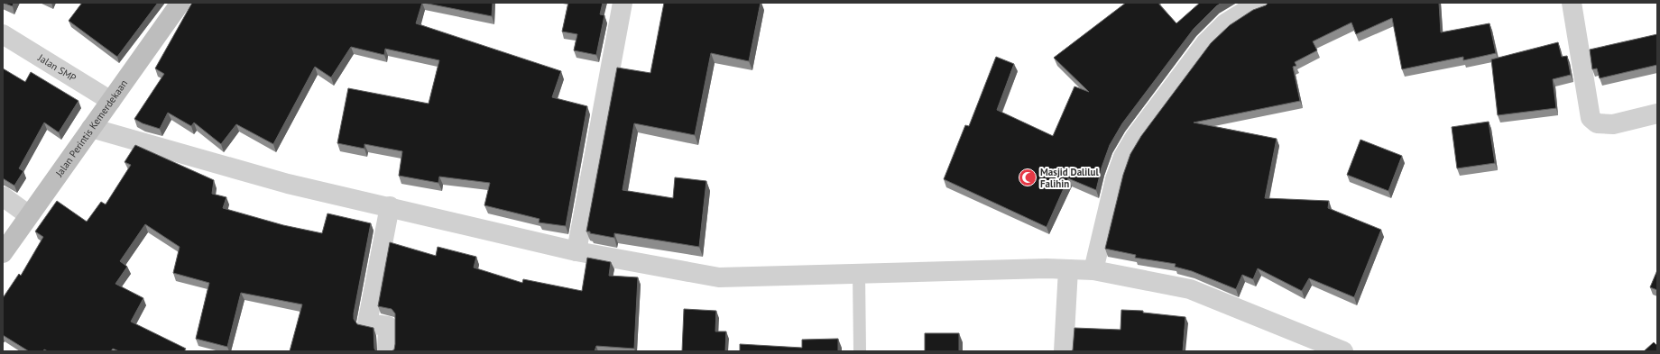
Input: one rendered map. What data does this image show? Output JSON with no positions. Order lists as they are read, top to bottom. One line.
{"streets":{"main road":["Jalan Perintis Kemerdekaan"],"street":["Jalan SMP"]},"crossings":[["Jalan SMP","Jalan Perintis Kemerdekaan"]],"places":{"mosque":["Masjid Dalilul Falihin"]}}
